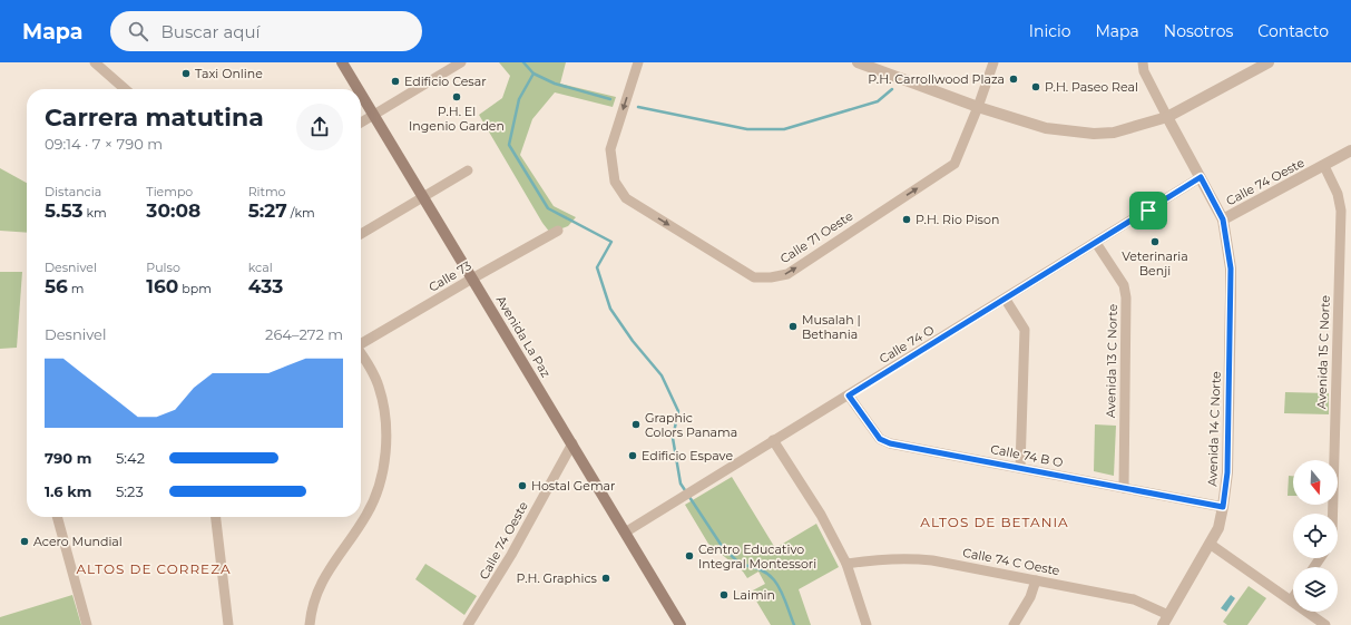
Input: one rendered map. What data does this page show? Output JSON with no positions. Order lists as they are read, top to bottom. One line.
{"streets":{"main road":["Avenida La Paz"],"street":["Calle 74 Oeste","Calle 71 Oeste","Calle 73","Calle 74 O","Avenida 15 C Norte","Avenida 13 C Norte","Avenida 14 C Norte","Calle 74 B O","Calle 74 C Oeste"]},"crossings":[["Calle 74 Oeste","Avenida La Paz"],["Calle 74 Oeste","Calle 74 O"],["Calle 74 Oeste","Avenida 15 C Norte"],["Calle 74 Oeste","Avenida 14 C Norte"],["Calle 73","Avenida La Paz"],["Avenida La Paz","Calle 74 O"],["Calle 74 O","Avenida 13 C Norte"],["Calle 74 O","Calle 74 B O"],["Avenida 13 C Norte","Calle 74 B O"],["Avenida 14 C Norte","Calle 74 B O"],["Avenida 14 C Norte","Calle 74 C Oeste"]],"districts":["ALTOS DE BETANIA","ALTOS DE CORREZA"],"places":["Taxi Online","P.H. Carrollwood Plaza","Edificio Cesar","P.H. Paseo Real","P.H. El Ingenio Garden","P.H. Rio Pison","Veterinaria Benji","Musalah | Bethania","Graphic Colors Panama","Edificio Espave","Hostal Gemar","Acero Mundial","Centro Educativo Integral Montessori","P.H. Graphics","Laimin"],"north":"bottom","page":{"header":"Mapa","search":"Buscar aquí","nav":["Inicio","Mapa","Nosotros","Contacto"],"heading":["Carrera matutina","09:14 · 7 × 790 m"],"stats":[["Distancia","5.53 km"],["Tiempo","30:08"],["Ritmo","5:27 /km"],["Desnivel","56 m"],["Pulso","160 bpm"],["kcal","433"]],"chart":["Desnivel","264–272 m"],"list":[{"name":"790 m","note":"5:42"},{"name":"1.6 km","note":"5:23"}]}}
